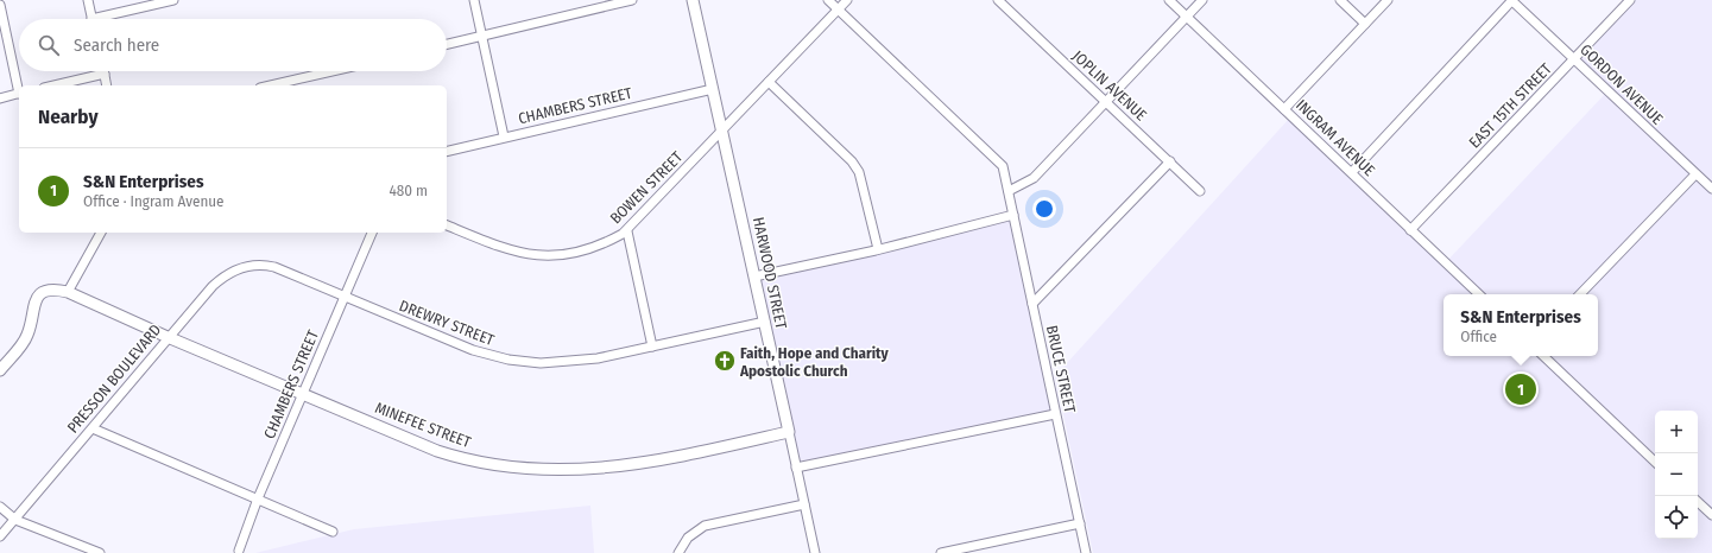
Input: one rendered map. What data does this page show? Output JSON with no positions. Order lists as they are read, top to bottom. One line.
{"streets":{"street":["GORDON AVENUE","JOPLIN AVENUE","CHAMBERS STREET","EAST 15TH STREET","INGRAM AVENUE","BOWEN STREET","HARWOOD STREET","DREWRY STREET","BRUCE STREET","PRESSON BOULEVARD","MINEFEE STREET"]},"crossings":[["GORDON AVENUE","EAST 15TH STREET"],["CHAMBERS STREET","HARWOOD STREET"],["CHAMBERS STREET","DREWRY STREET"],["CHAMBERS STREET","MINEFEE STREET"],["EAST 15TH STREET","INGRAM AVENUE"],["BOWEN STREET","HARWOOD STREET"],["BOWEN STREET","BRUCE STREET"],["HARWOOD STREET","DREWRY STREET"],["HARWOOD STREET","MINEFEE STREET"],["DREWRY STREET","PRESSON BOULEVARD"],["PRESSON BOULEVARD","MINEFEE STREET"]],"places":{"church":["Faith, Hope and Charity Apostolic Church"]},"page":{"search":"Search here","heading":"Nearby","list":[{"mark":"1","name":"S&N Enterprises","note":"Office · Ingram Avenue","value":"480 m"}],"popup":["S&N Enterprises","Office"],"pins":"1","map_buttons":["+","−"]}}
